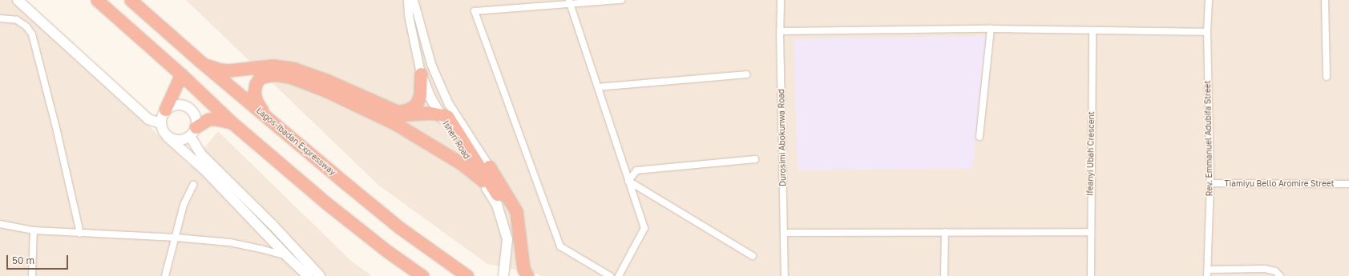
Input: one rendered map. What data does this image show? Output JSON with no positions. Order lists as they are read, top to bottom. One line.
{"streets":{"highway":["Lagos-Ibadan Expressway"],"main road":["Isheri Road"],"street":["Durosimi Abokunwa Road","Rev. Emmanuel Adubifa Street","Ifeanyi Ubah Crescent","Tiamiyu Bello Aromire Street"]},"crossings":[["Rev. Emmanuel Adubifa Street","Tiamiyu Bello Aromire Street"]],"scale_bar":"50 m"}
